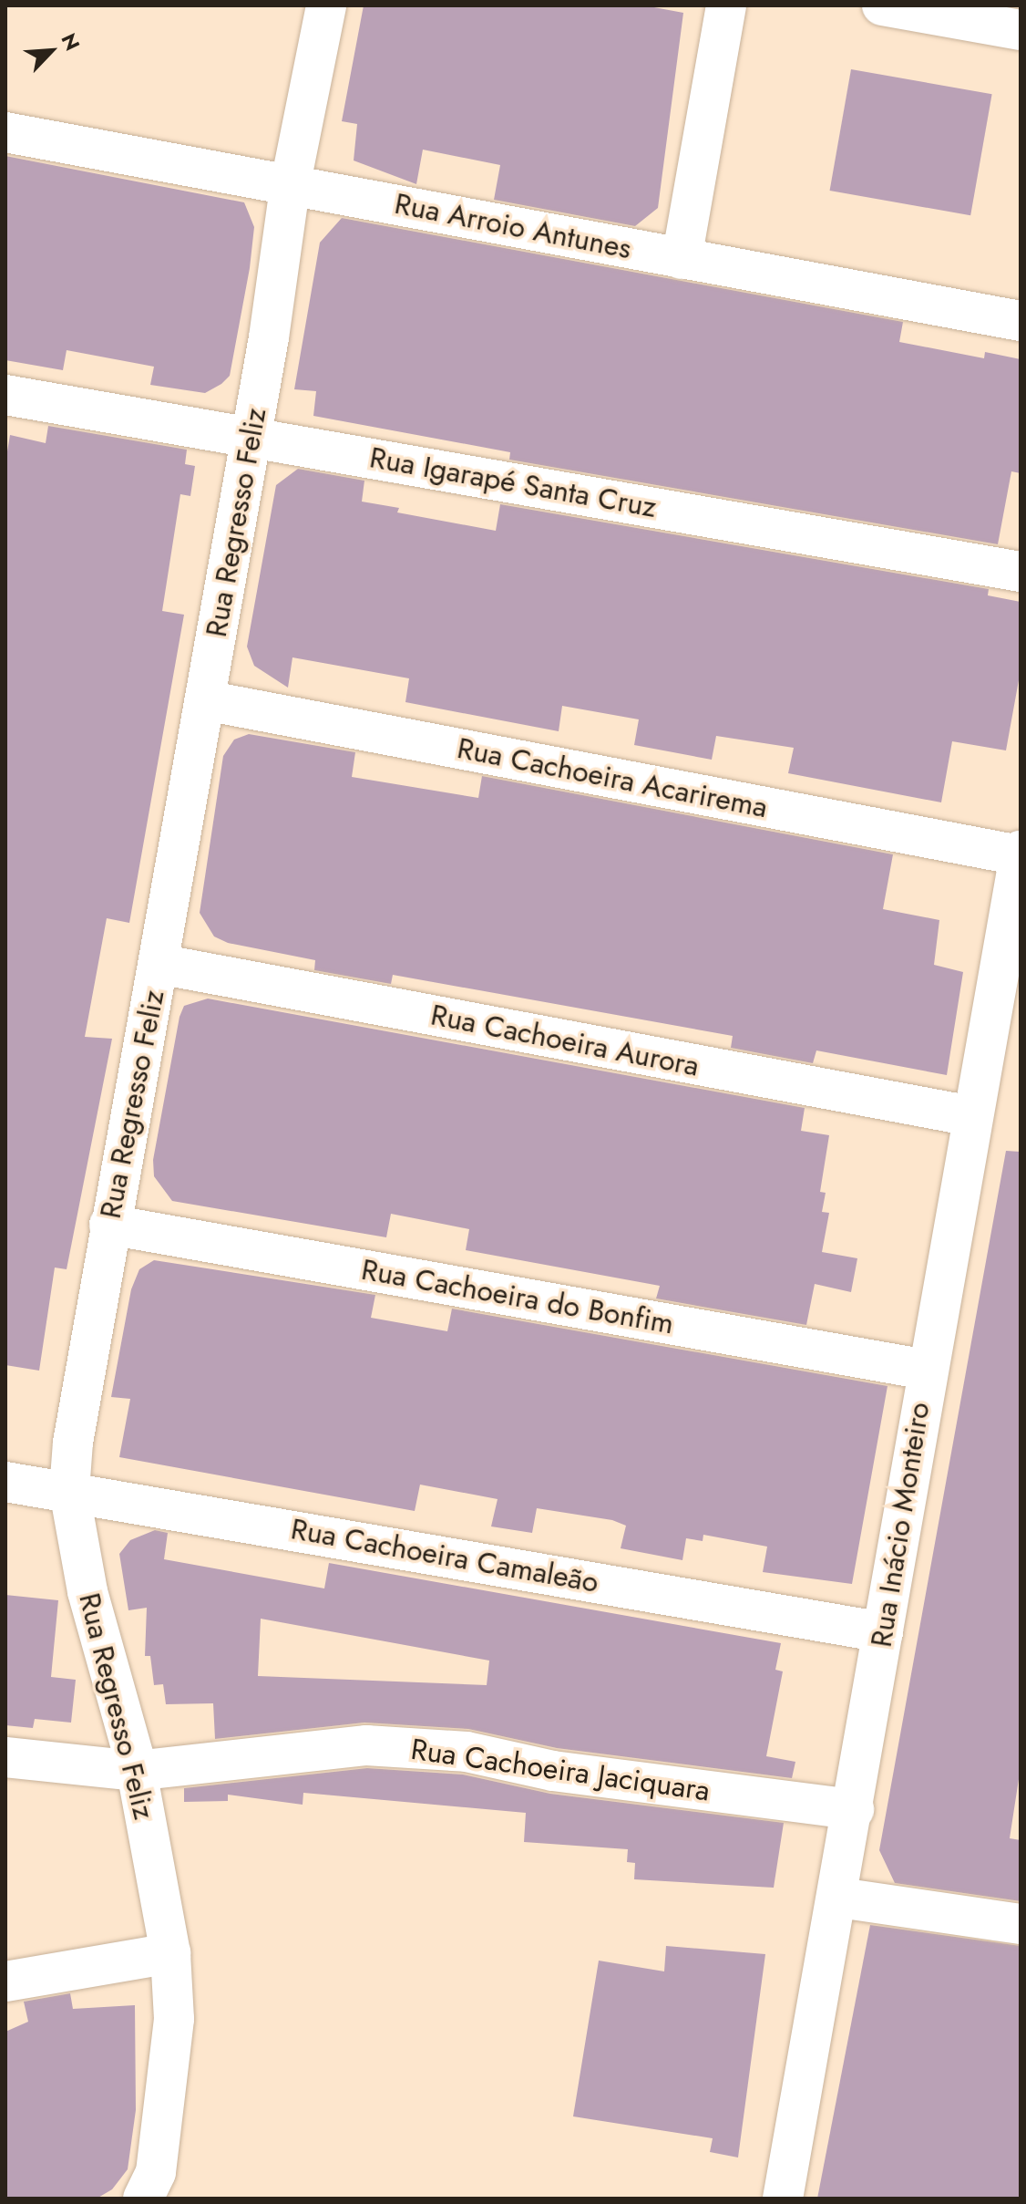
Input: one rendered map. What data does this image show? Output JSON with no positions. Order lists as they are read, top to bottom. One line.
{"streets":{"street":["Rua Arroio Antunes","Rua Igarapé Santa Cruz","Rua Regresso Feliz","Rua Cachoeira Acarirema","Rua Cachoeira Aurora","Rua Cachoeira do Bonfim","Rua Inácio Monteiro","Rua Cachoeira Camaleão","Rua Cachoeira Jaciquara"]},"crossings":[["Rua Arroio Antunes","Rua Regresso Feliz"],["Rua Igarapé Santa Cruz","Rua Regresso Feliz"],["Rua Regresso Feliz","Rua Cachoeira Acarirema"],["Rua Regresso Feliz","Rua Cachoeira Aurora"],["Rua Regresso Feliz","Rua Cachoeira do Bonfim"],["Rua Regresso Feliz","Rua Cachoeira Camaleão"],["Rua Regresso Feliz","Rua Cachoeira Jaciquara"],["Rua Cachoeira Acarirema","Rua Inácio Monteiro"],["Rua Cachoeira Aurora","Rua Inácio Monteiro"],["Rua Cachoeira do Bonfim","Rua Inácio Monteiro"],["Rua Inácio Monteiro","Rua Cachoeira Camaleão"],["Rua Inácio Monteiro","Rua Cachoeira Jaciquara"]],"north":"top right"}
